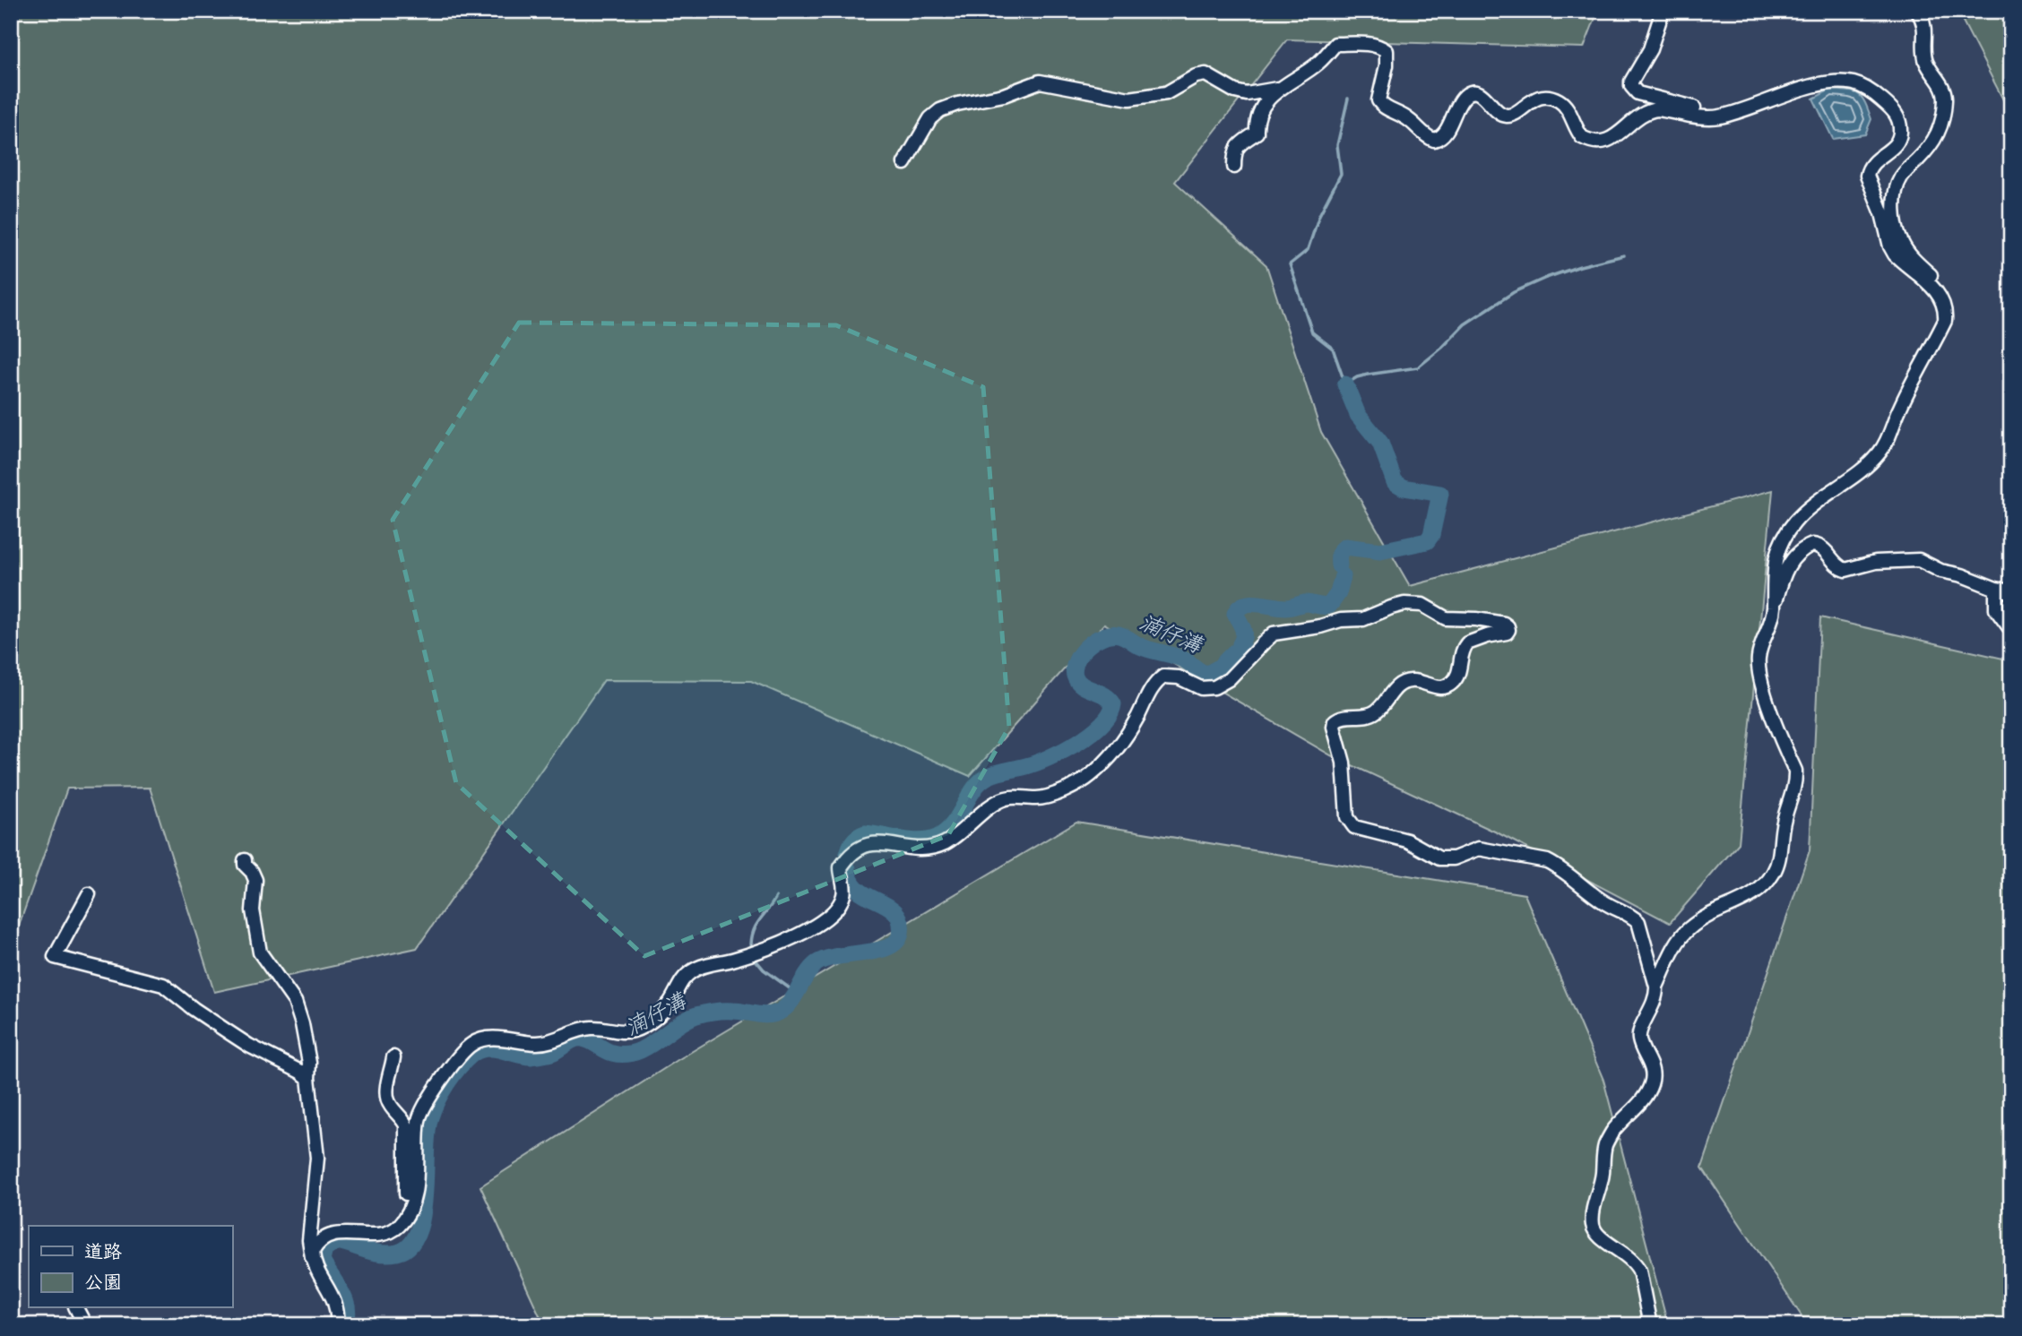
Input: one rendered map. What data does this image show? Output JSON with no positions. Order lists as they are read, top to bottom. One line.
{"water":["湳仔溝"],"legend":["道路","公園"]}
